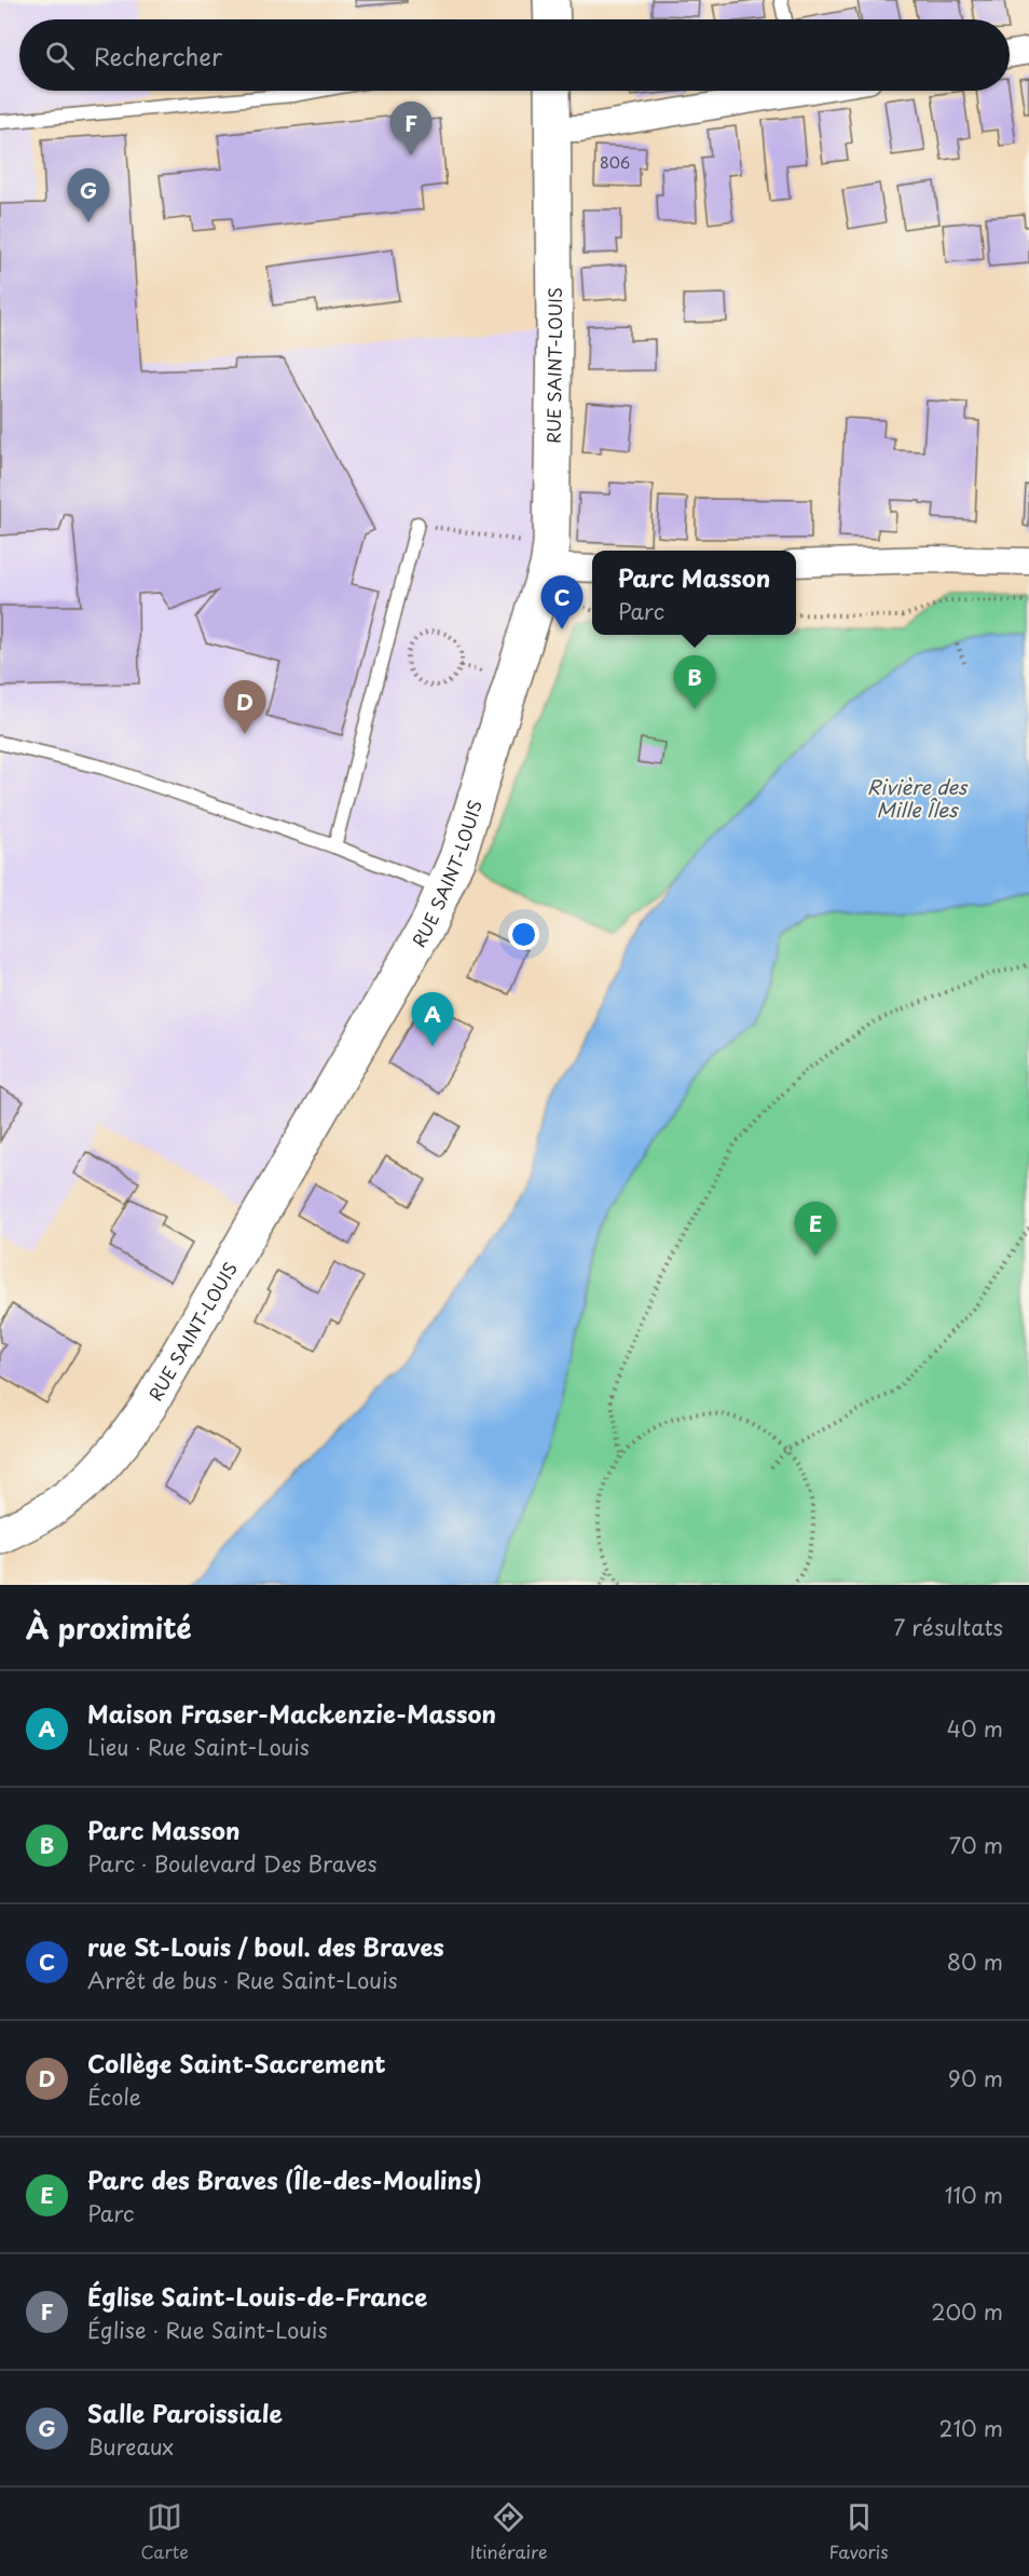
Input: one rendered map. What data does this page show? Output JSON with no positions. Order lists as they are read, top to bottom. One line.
{"streets":{"main road":["RUE SAINT-LOUIS"]},"water":["Rivière des Mille Îles"],"house_numbers":["806"],"page":{"search":"Rechercher","pins":["F","G","C","B","D","A","E"],"popup":["Parc Masson","Parc"],"heading":["À proximité","7 résultats"],"list":[{"mark":"A","name":"Maison Fraser-Mackenzie-Masson","note":"Lieu · Rue Saint-Louis","value":"40 m"},{"mark":"B","name":"Parc Masson","note":"Parc · Boulevard Des Braves","value":"70 m"},{"mark":"C","name":"rue St-Louis / boul. des Braves","note":"Arrêt de bus · Rue Saint-Louis","value":"80 m"},{"mark":"D","name":"Collège Saint-Sacrement","note":"École","value":"90 m"},{"mark":"E","name":"Parc des Braves (Île-des-Moulins)","note":"Parc","value":"110 m"},{"mark":"F","name":"Église Saint-Louis-de-France","note":"Église · Rue Saint-Louis","value":"200 m"},{"mark":"G","name":"Salle Paroissiale","note":"Bureaux","value":"210 m"}],"nav":["Carte","Itinéraire","Favoris"]}}
